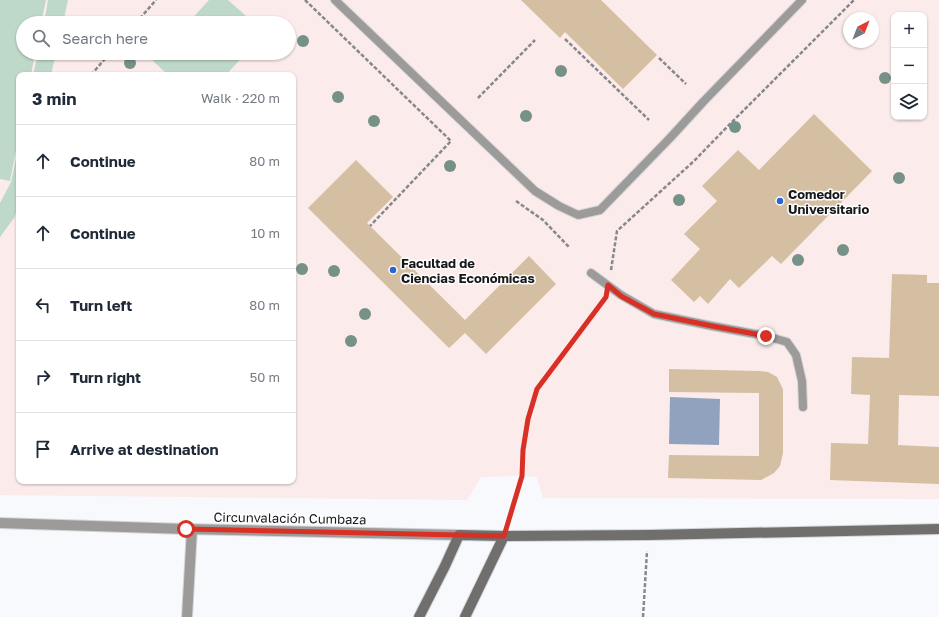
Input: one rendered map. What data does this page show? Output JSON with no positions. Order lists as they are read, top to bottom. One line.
{"streets":{"street":["Circunvalación Cumbaza"]},"places":["Comedor Universitario","Facultad de Ciencias Económicas"],"north":"top right","page":{"map_buttons":["+","−"],"search":"Search here","heading":["3 min","Walk · 220 m"],"list":[["Continue","80 m"],["Continue","10 m"],["Turn left","80 m"],["Turn right","50 m"],"Arrive at destination"]}}
